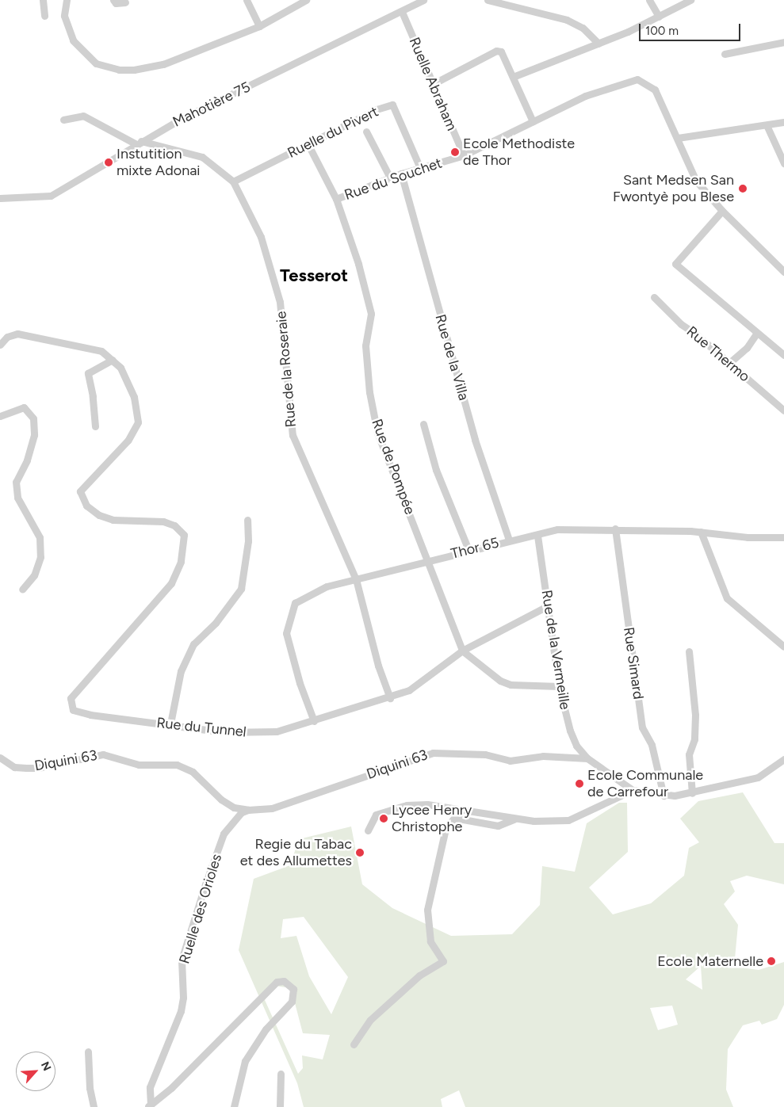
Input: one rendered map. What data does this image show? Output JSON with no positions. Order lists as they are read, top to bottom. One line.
{"streets":{"street":["Ruelle Abraham","Mahotière 75","Ruelle du Pivert","Rue du Souchet","Rue Thermo","Rue de la Villa","Rue de la Roseraie","Rue de Pompée","Thor 65","Rue de la Vermeille","Rue Simard","Rue du Tunnel","Diquini 63","Ruelle des Orioles"]},"crossings":[["Ruelle Abraham","Mahotière 75"],["Ruelle Abraham","Rue du Souchet"],["Mahotière 75","Rue de la Roseraie"],["Ruelle du Pivert","Rue du Souchet"],["Ruelle du Pivert","Rue de la Roseraie"],["Ruelle du Pivert","Rue de Pompée"],["Rue du Souchet","Rue de la Villa"],["Rue du Souchet","Rue de Pompée"],["Rue de la Villa","Thor 65"],["Rue de la Roseraie","Thor 65"],["Rue de la Roseraie","Rue du Tunnel"],["Rue de Pompée","Thor 65"],["Rue de Pompée","Rue du Tunnel"],["Thor 65","Rue de la Vermeille"],["Thor 65","Rue Simard"],["Thor 65","Rue du Tunnel"],["Rue de la Vermeille","Rue du Tunnel"],["Rue de la Vermeille","Diquini 63"],["Diquini 63","Ruelle des Orioles"]],"districts":["Tesserot"],"places":["Ecole Methodiste de Thor","Instutition mixte Adonai","Sant Medsen San Fwontyè pou Blese","Ecole Communale de Carrefour","Lycee Henry Christophe","Regie du Tabac et des Allumettes","Ecole Maternelle"],"scale_bar":"100 m","north":"top right"}
